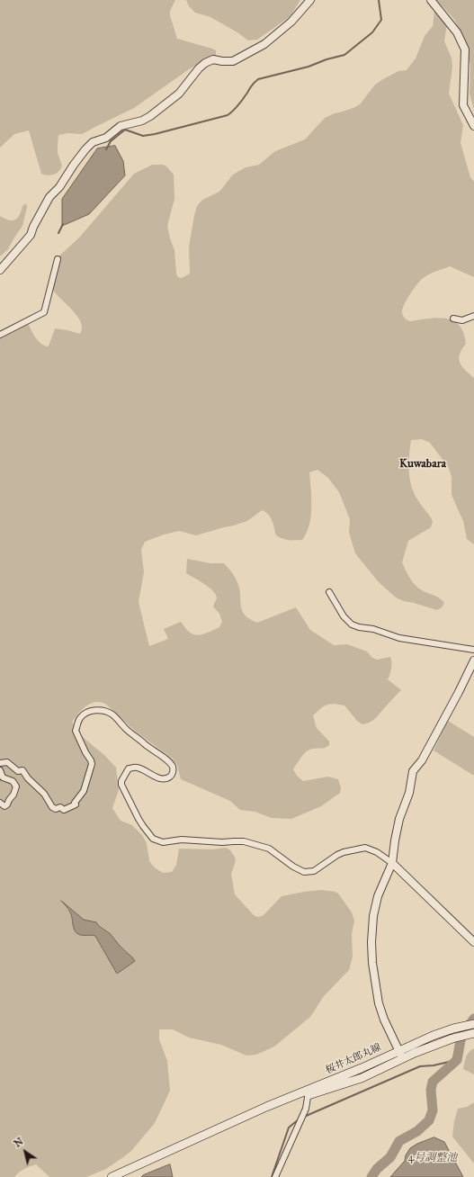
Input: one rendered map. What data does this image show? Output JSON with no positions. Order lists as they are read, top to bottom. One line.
{"streets":{"main road":["桜井太郎丸線"]},"districts":["Kuwabara"],"water":["4号調整池"],"north":"top left"}
